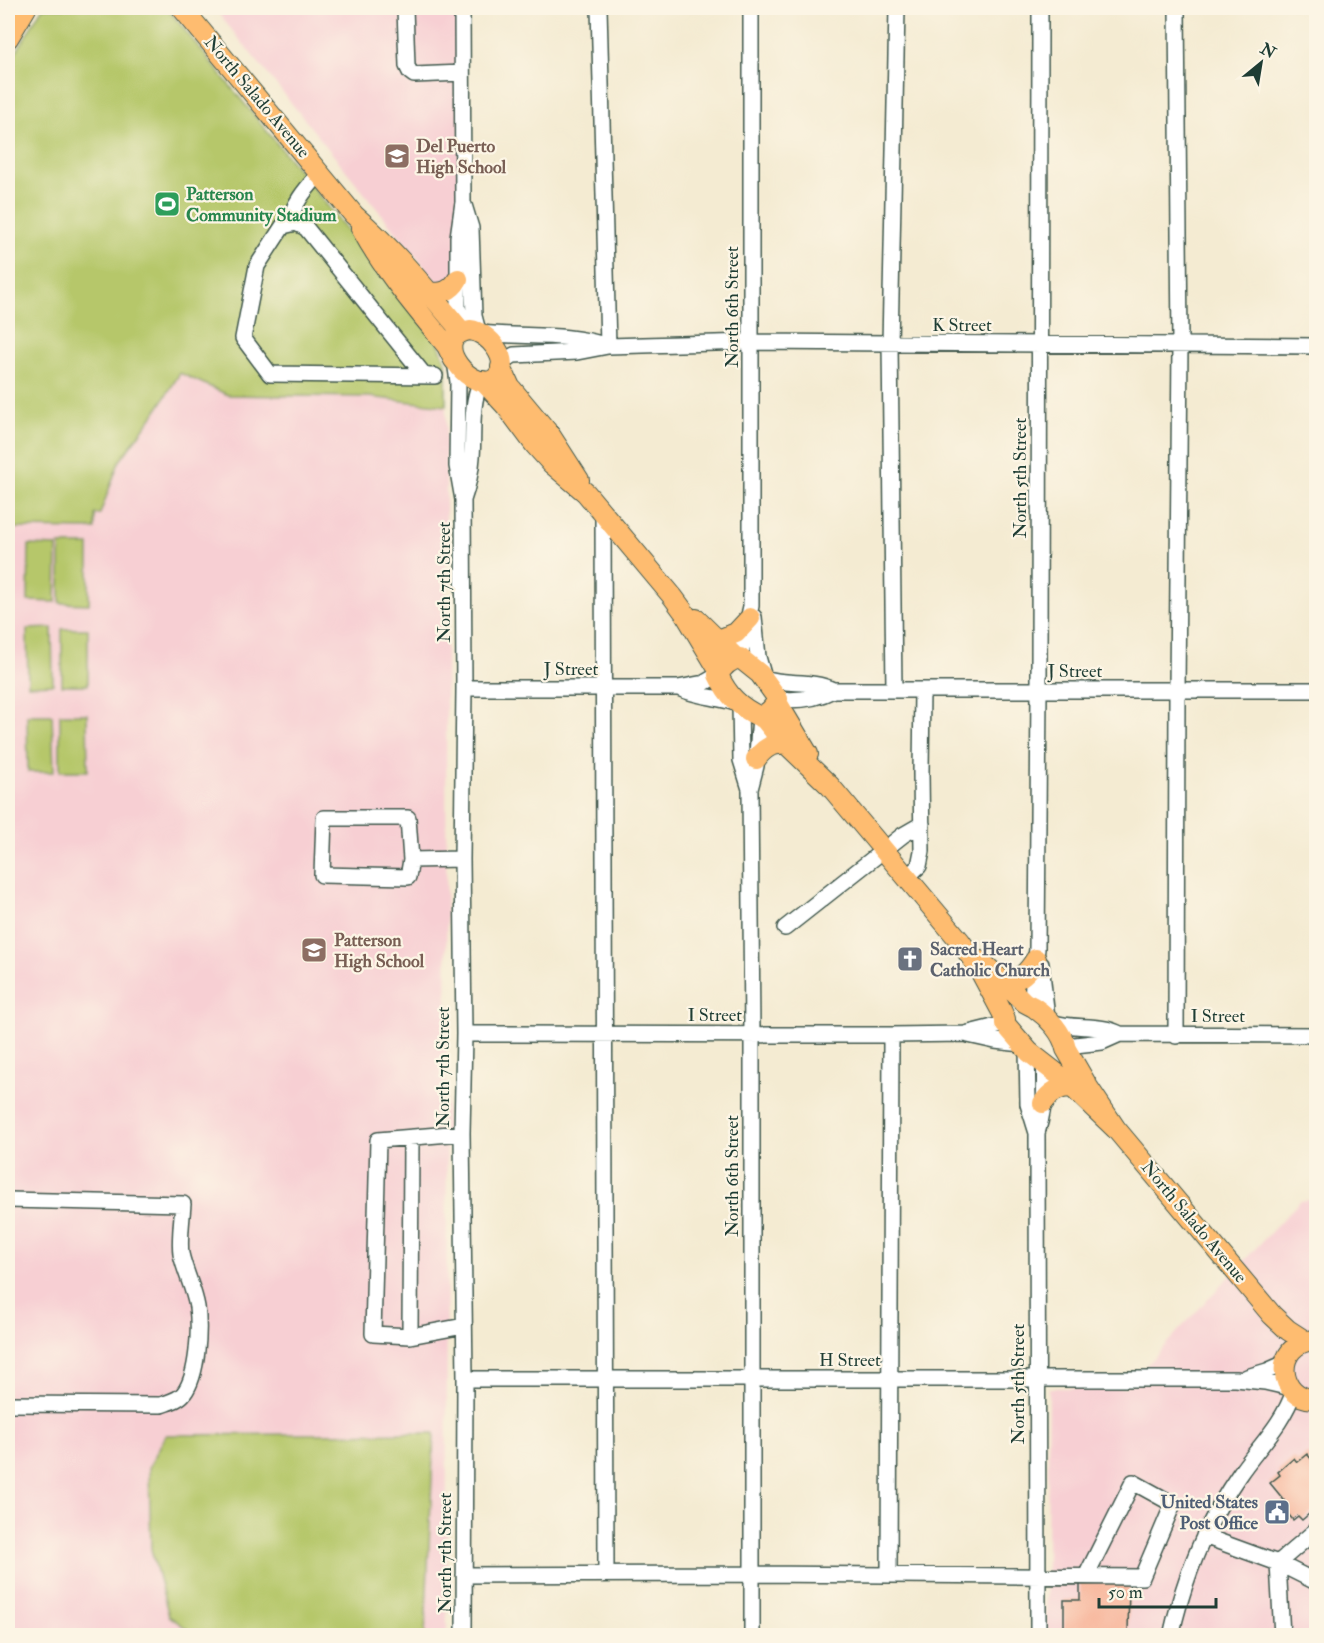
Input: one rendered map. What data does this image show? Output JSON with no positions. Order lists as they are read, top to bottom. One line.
{"streets":{"main road":["North Salado Avenue"],"street":["North 6th Street","K Street","North 5th Street","North 7th Street","J Street","I Street","H Street"]},"crossings":[["North Salado Avenue","North 6th Street"],["North Salado Avenue","K Street"],["North Salado Avenue","North 5th Street"],["North Salado Avenue","North 7th Street"],["North Salado Avenue","J Street"],["North Salado Avenue","I Street"],["North Salado Avenue","H Street"],["North 6th Street","K Street"],["North 6th Street","J Street"],["North 6th Street","I Street"],["North 6th Street","H Street"],["K Street","North 5th Street"],["K Street","North 7th Street"],["North 5th Street","J Street"],["North 5th Street","I Street"],["North 5th Street","H Street"],["North 7th Street","J Street"],["North 7th Street","I Street"],["North 7th Street","H Street"]],"places":{"school or university":["Del Puerto High School","Patterson High School"],"sports":["Patterson Community Stadium"],"church":["Sacred Heart Catholic Church"],"public building":["United States Post Office"]},"scale_bar":"50 m","north":"top right"}
